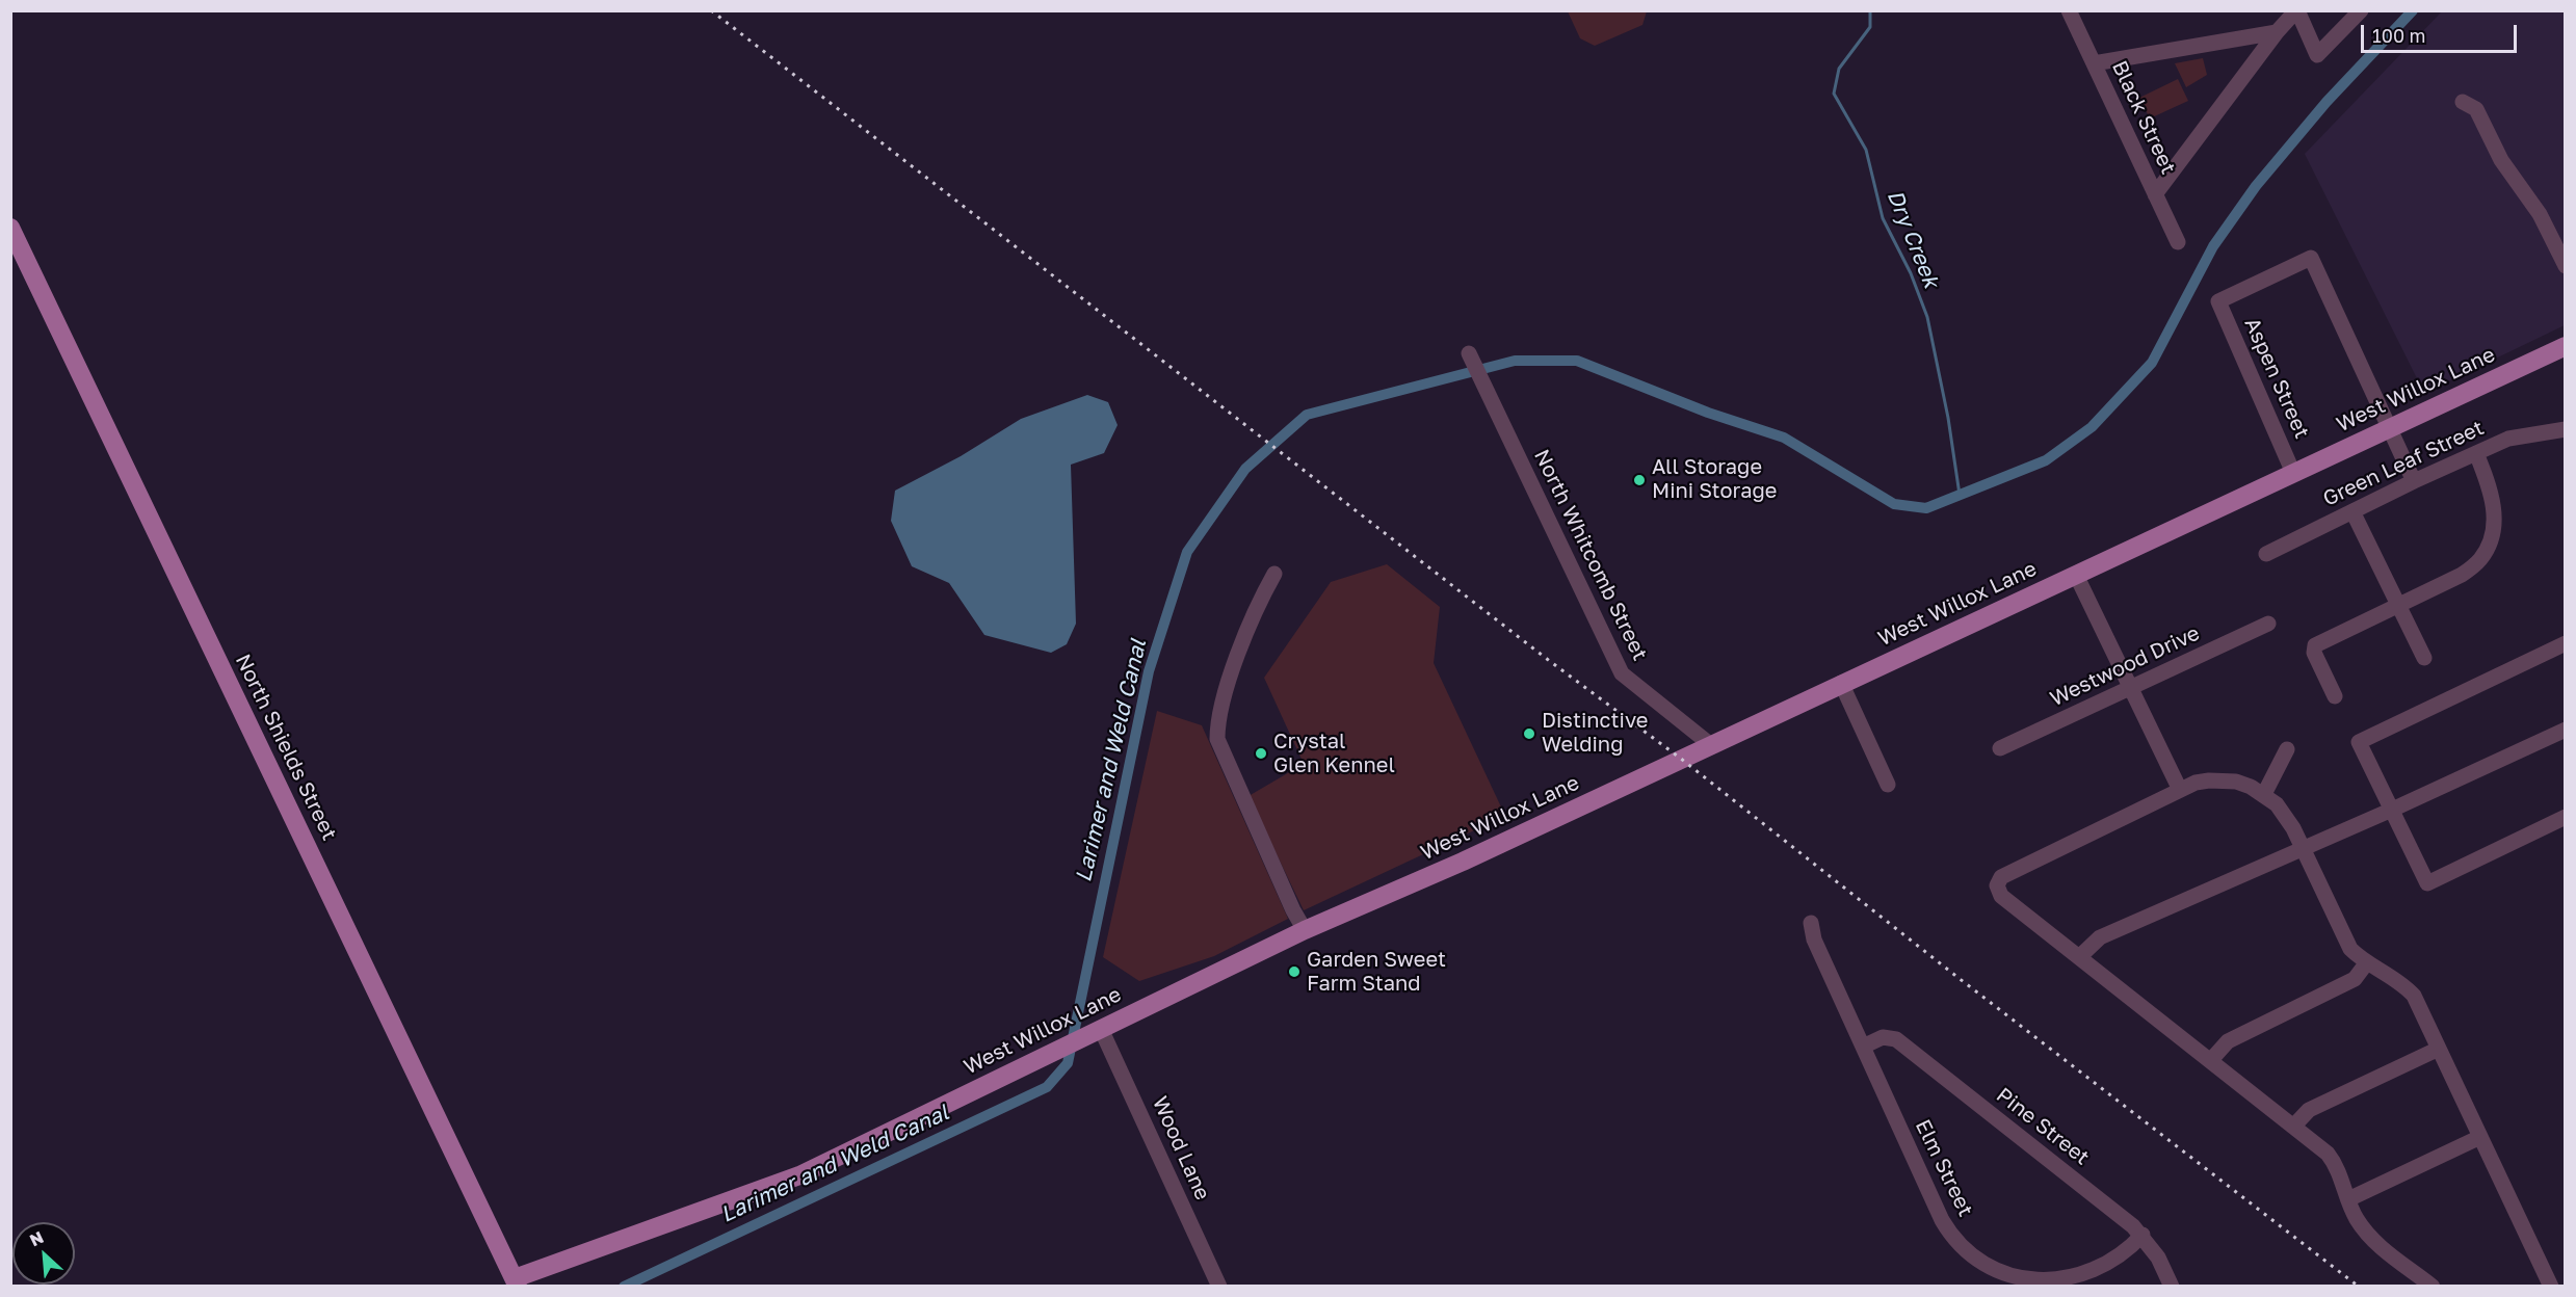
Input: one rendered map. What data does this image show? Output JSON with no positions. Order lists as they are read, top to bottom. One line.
{"streets":{"main road":["West Willox Lane","North Shields Street"],"street":["Black Street","Aspen Street","Green Leaf Street","North Whitcomb Street","Westwood Drive","Pine Street","Wood Lane","Elm Street"]},"crossings":[["Aspen Street","West Willox Lane"],["West Willox Lane","North Whitcomb Street"],["West Willox Lane","North Shields Street"],["West Willox Lane","Wood Lane"],["Pine Street","Elm Street"]],"water":["Dry Creek","Larimer and Weld Canal"],"places":["All Storage Mini Storage","Distinctive Welding","Crystal Glen Kennel","Garden Sweet Farm Stand"],"scale_bar":"100 m","north":"top left"}
